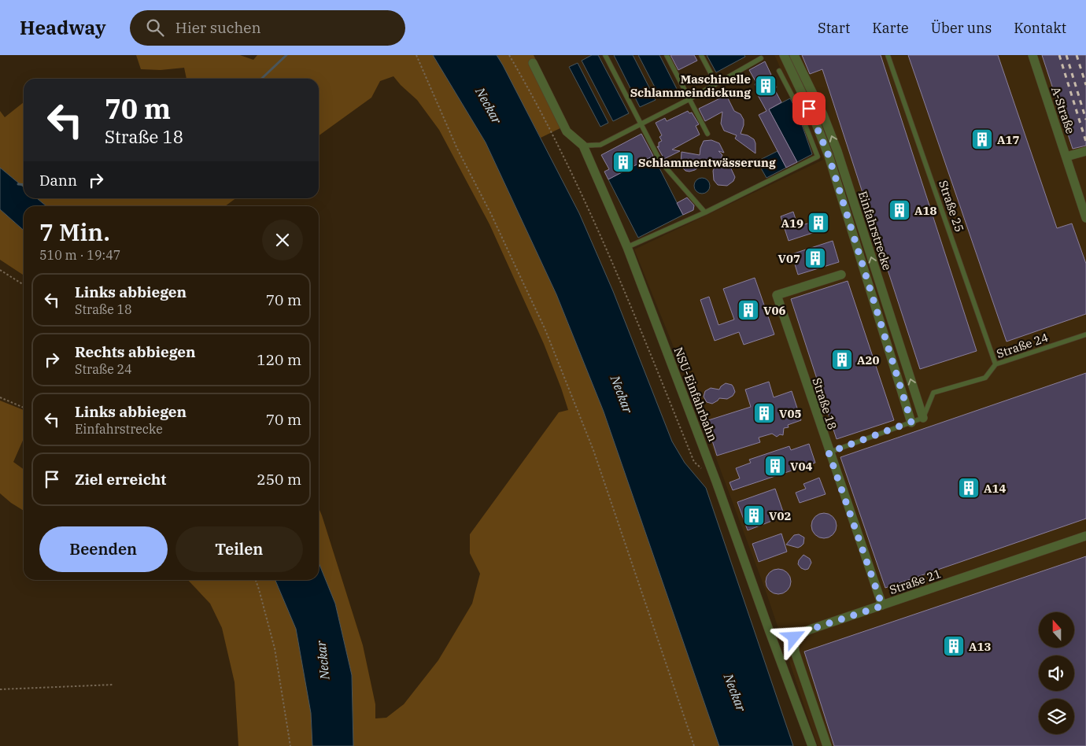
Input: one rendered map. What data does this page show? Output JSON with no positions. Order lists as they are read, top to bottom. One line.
{"streets":{"street":["A-Straße","Einfahrstrecke","NSU-Einfahrbahn","Straße 18","Straße 21"],"lane":["Straße 25","Straße 24"]},"crossings":[["Straße 25","Straße 24"],["Einfahrstrecke","Straße 24"],["Straße 18","Straße 21"]],"water":["Neckar"],"places":{"building":["Maschinelle Schlammeindickung","A17","Schlammentwässerung","A18","A19","V07","V06","A20","V05","V04","A14","V02","A13"]},"north":"top","page":{"header":"Headway","search":"Hier suchen","nav":["Start","Karte","Über uns","Kontakt"],"turn":["70 m","Straße 18"],"then":"Dann","heading":["7 Min.","510 m · 19:47"],"list":[{"name":"Links abbiegen","note":"Straße 18","value":"70 m"},{"name":"Rechts abbiegen","note":"Straße 24","value":"120 m"},{"name":"Links abbiegen","note":"Einfahrstrecke","value":"70 m"},{"name":"Ziel erreicht","value":"250 m"}],"buttons":["Beenden","Teilen"]}}
